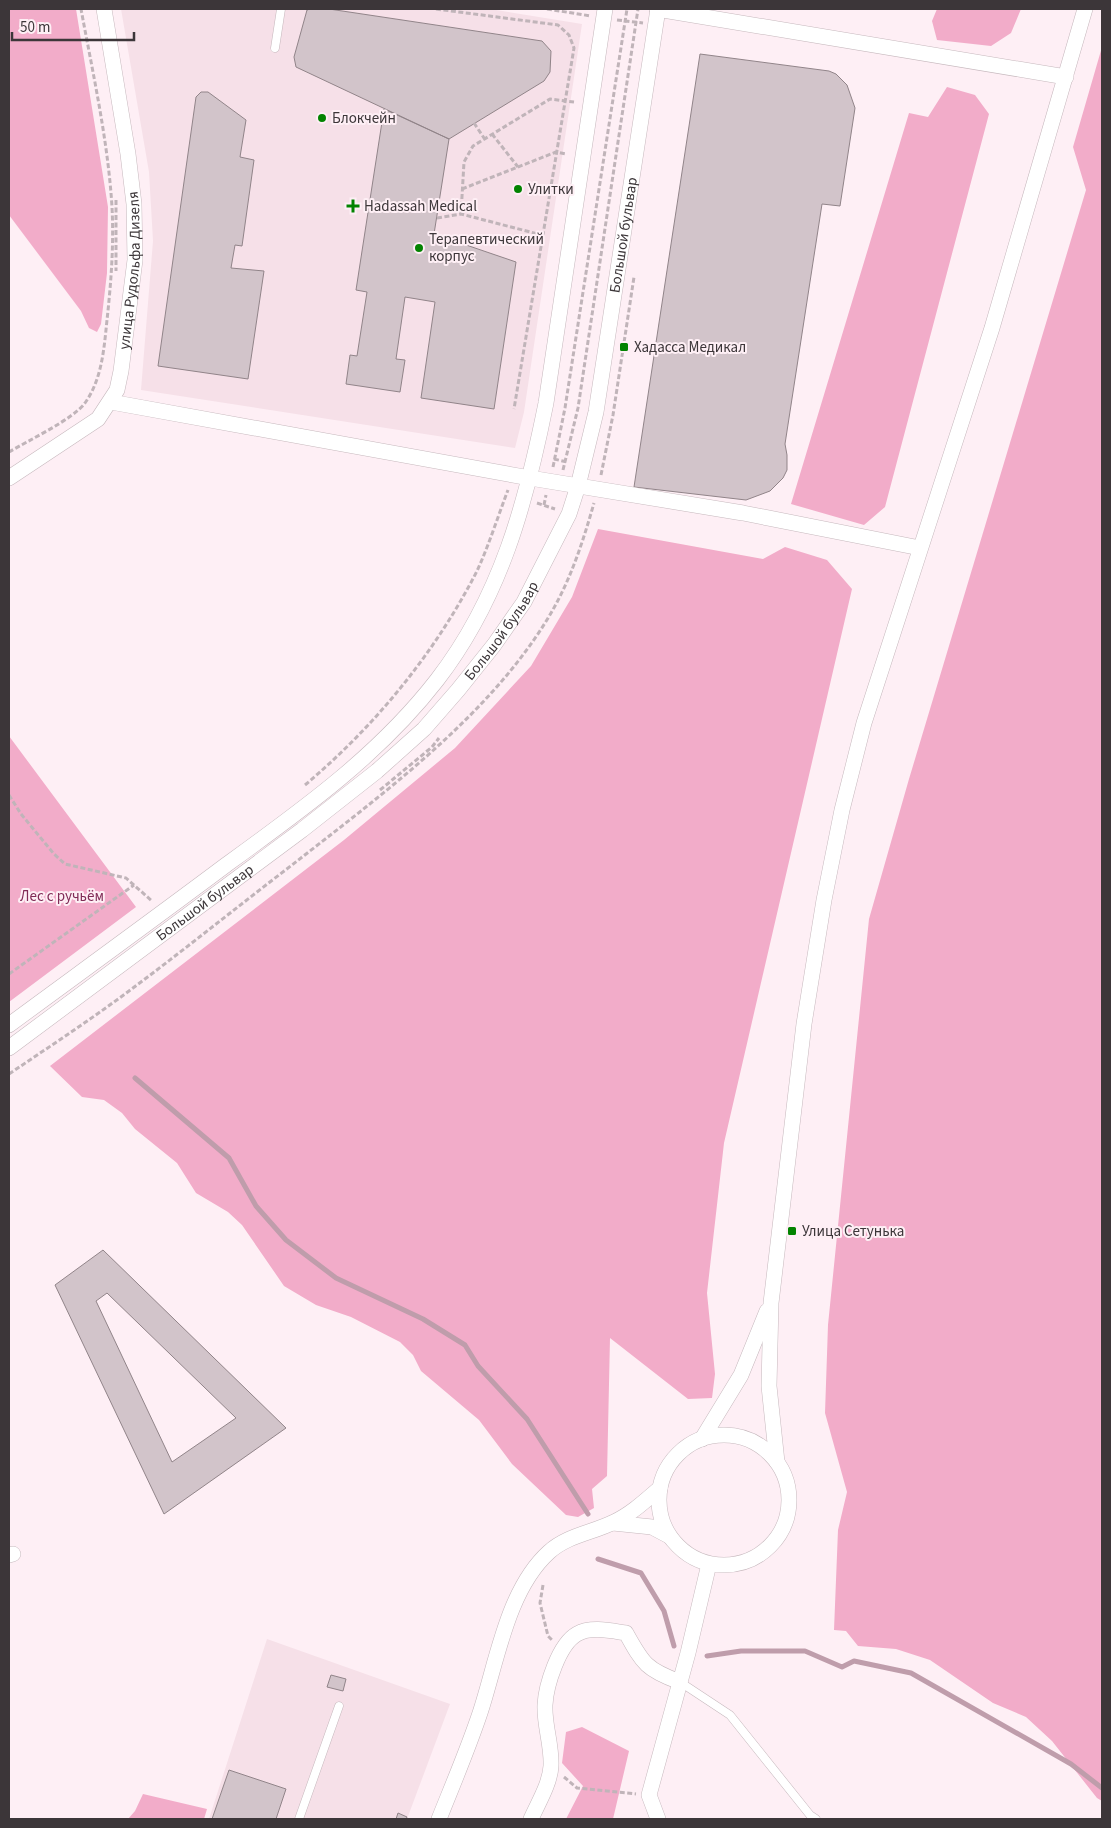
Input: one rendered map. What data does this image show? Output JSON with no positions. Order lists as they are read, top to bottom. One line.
{"streets":{"street":["Большой бульвар","улица Рудольфа Дизеля"]},"parks":["Лес с ручьём"],"places":{"other":["Блокчейн","Улитки","Терапевтический корпус"],"health":["Hadassah Medical"],"transit":["Хадасса Медикал","Улица Сетунька"]},"scale_bar":"50 m"}
